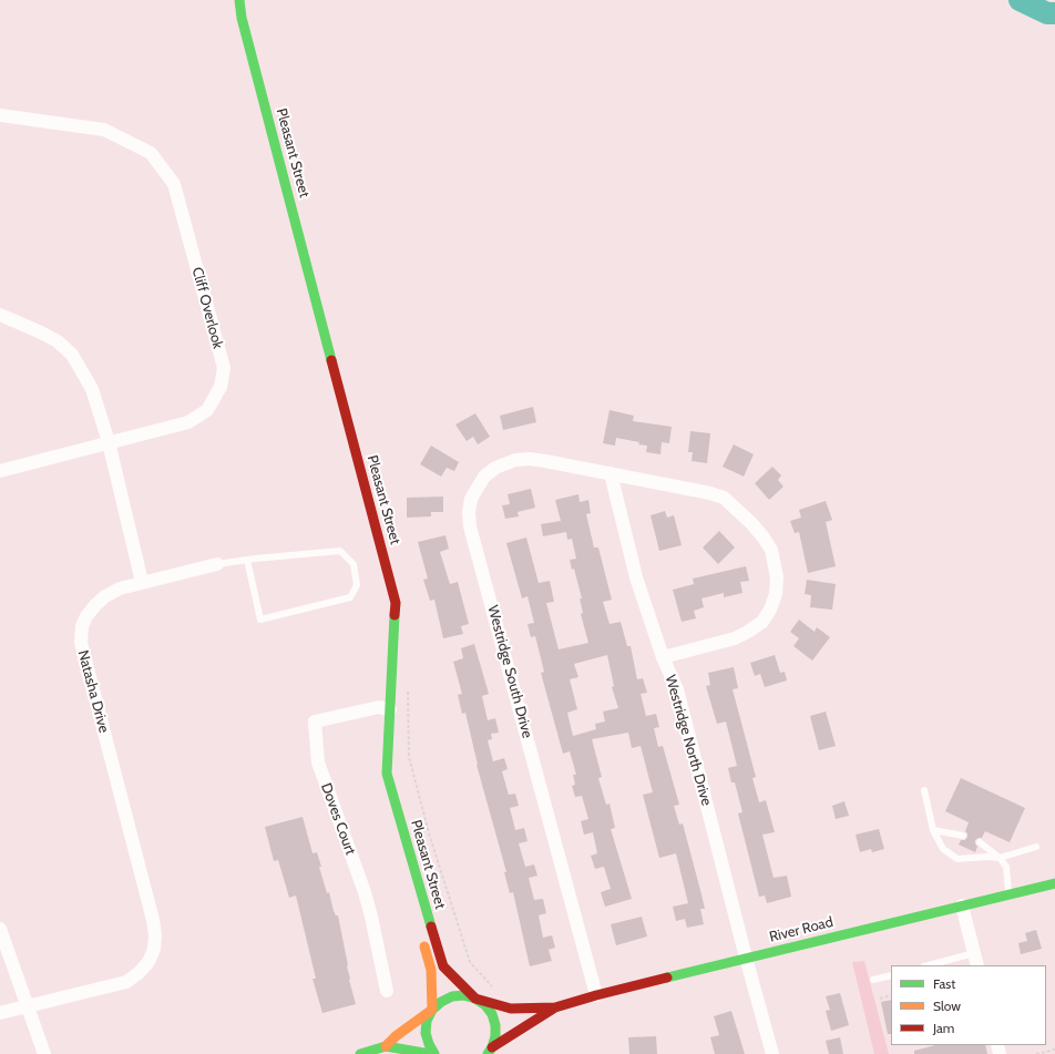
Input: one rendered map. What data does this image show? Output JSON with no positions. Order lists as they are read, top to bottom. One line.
{"streets":{"main road":["Pleasant Street","River Road"],"street":["Cliff Overlook","Westridge South Drive","Natasha Drive","Westridge North Drive","Doves Court"]},"crossings":[["Pleasant Street","Doves Court"],["Pleasant Street","River Road"],["Westridge South Drive","Westridge North Drive"],["Westridge South Drive","River Road"],["Westridge North Drive","River Road"]],"legend":["Fast","Slow","Jam"]}
